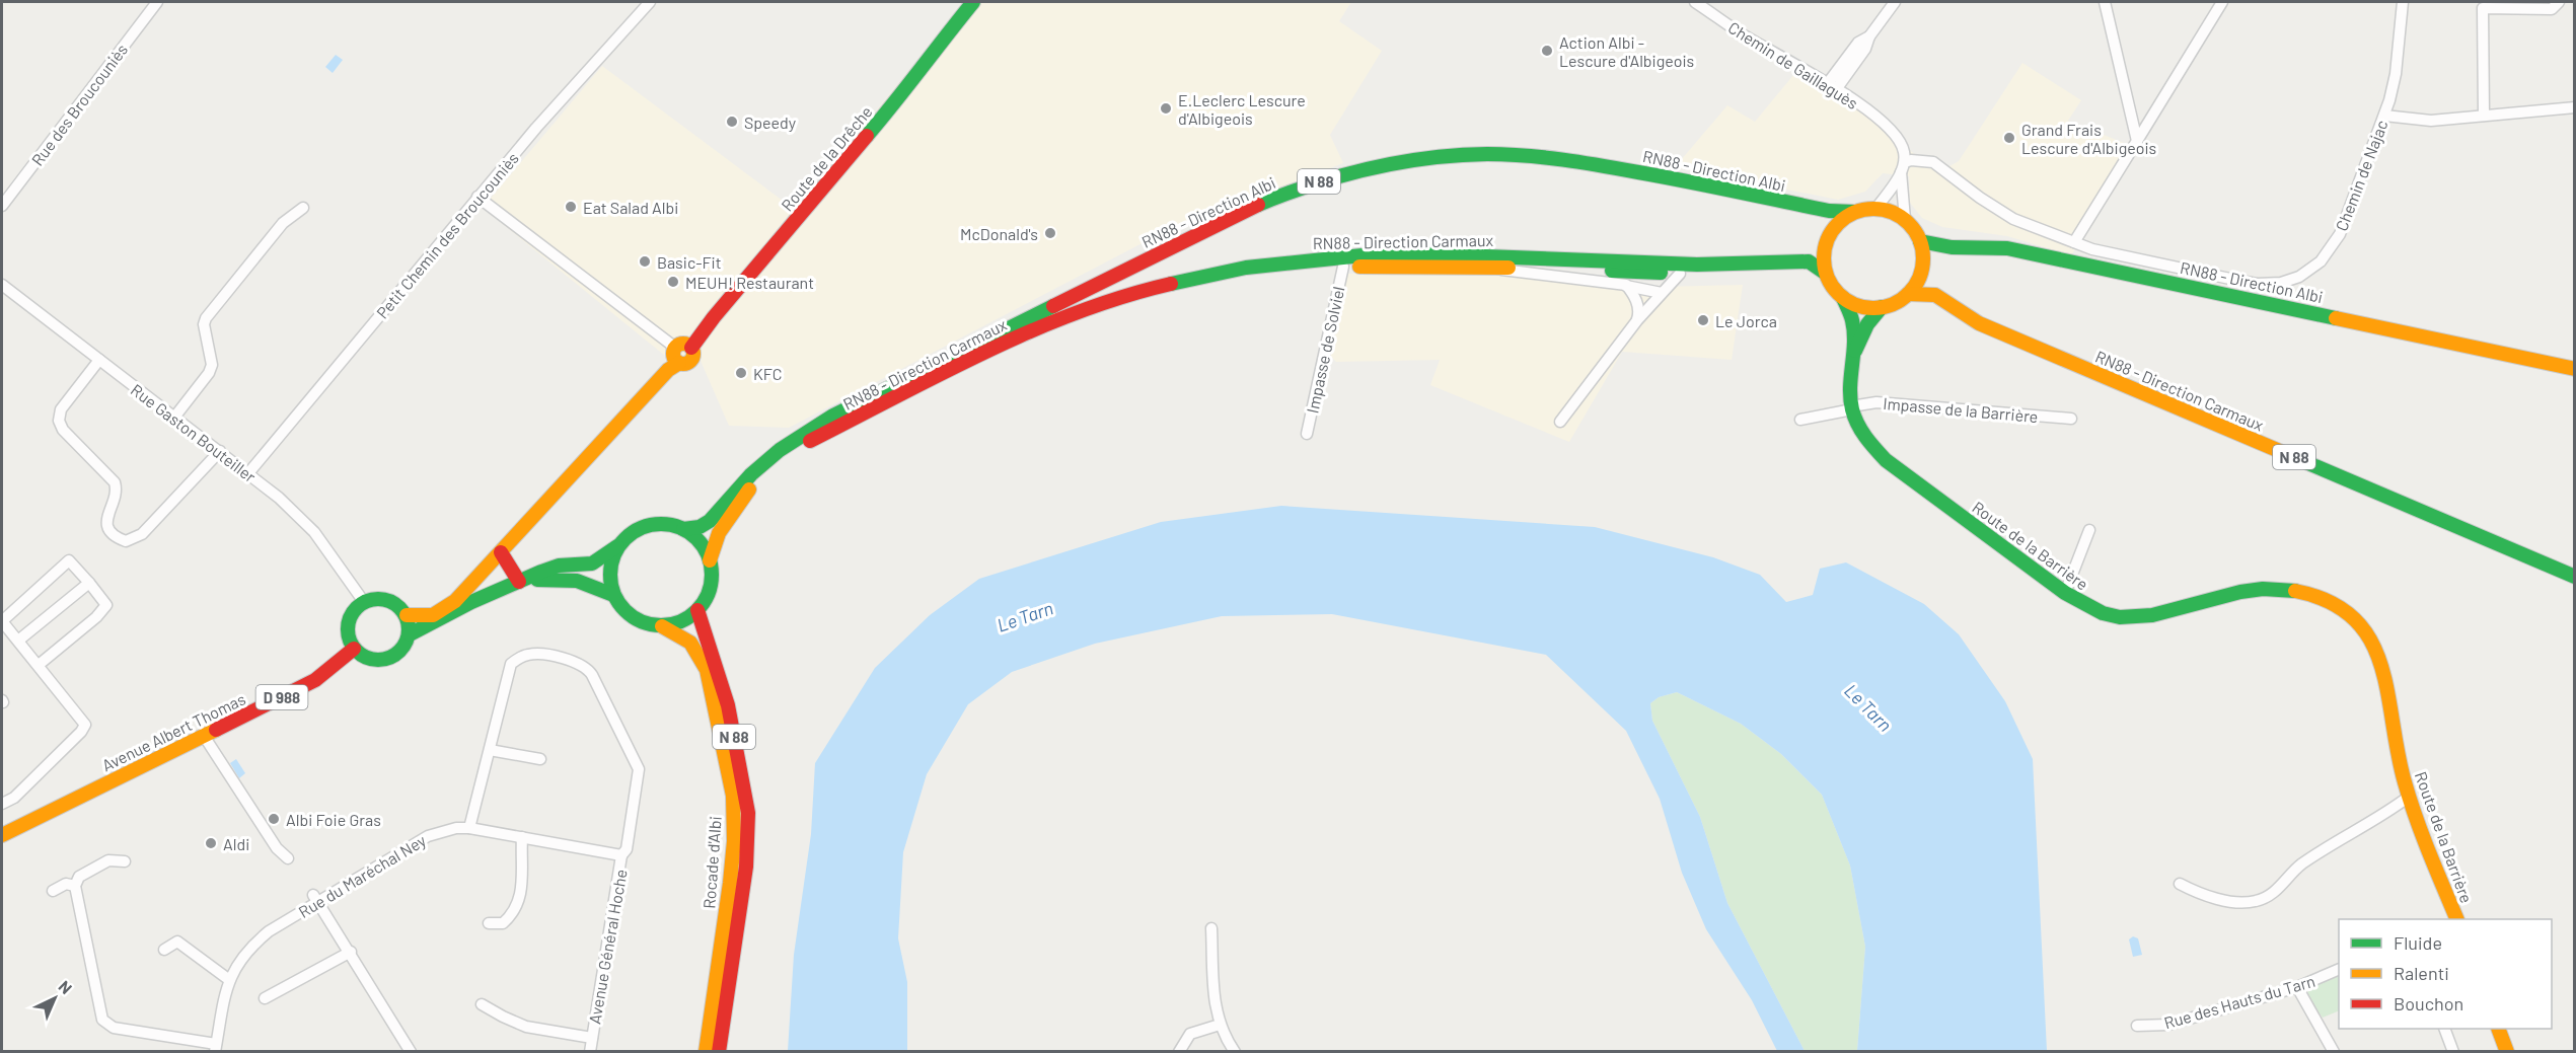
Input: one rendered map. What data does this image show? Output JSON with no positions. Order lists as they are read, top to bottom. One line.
{"streets":{"main road":["Route de la Drêche","RN88 - Direction Albi","N 88","RN88 - Direction Carmaux","Route de la Barrière","D 988","Avenue Albert Thomas","Rocade d'Albi"],"street":["Chemin de Gaillaguès","Rue des Broucouniès","Chemin de Najac","Petit Chemin des Broucouniès","Impasse de Solviel","Impasse de la Barrière","Rue Gaston Bouteiller","Rue du Maréchal Ney","Avenue Général Hoche","Rue des Hauts du Tarn"]},"crossings":[["Chemin de Gaillaguès","RN88 - Direction Albi"],["Chemin de Gaillaguès","Chemin de Najac"],["Chemin de Gaillaguès","RN88 - Direction Carmaux"],["Chemin de Gaillaguès","Route de la Barrière"],["Route de la Drêche","Rue Gaston Bouteiller"],["Route de la Drêche","Avenue Albert Thomas"],["RN88 - Direction Albi","RN88 - Direction Carmaux"],["RN88 - Direction Albi","Route de la Barrière"],["RN88 - Direction Albi","Rocade d'Albi"],["Petit Chemin des Broucouniès","Rue Gaston Bouteiller"],["RN88 - Direction Carmaux","Route de la Barrière"],["RN88 - Direction Carmaux","Rocade d'Albi"],["Impasse de la Barrière","Route de la Barrière"],["Rue Gaston Bouteiller","Avenue Albert Thomas"],["Rue du Maréchal Ney","Avenue Général Hoche"]],"water":["Le Tarn"],"places":["Action Albi - Lescure d'Albigeois","E.Leclerc Lescure d'Albigeois","Speedy","Grand Frais Lescure d'Albigeois","Eat Salad Albi","McDonald's","Basic-Fit","MEUH! Restaurant","Le Jorca","KFC","Albi Foie Gras","Aldi"],"legend":["Fluide","Ralenti","Bouchon"],"north":"top right"}
